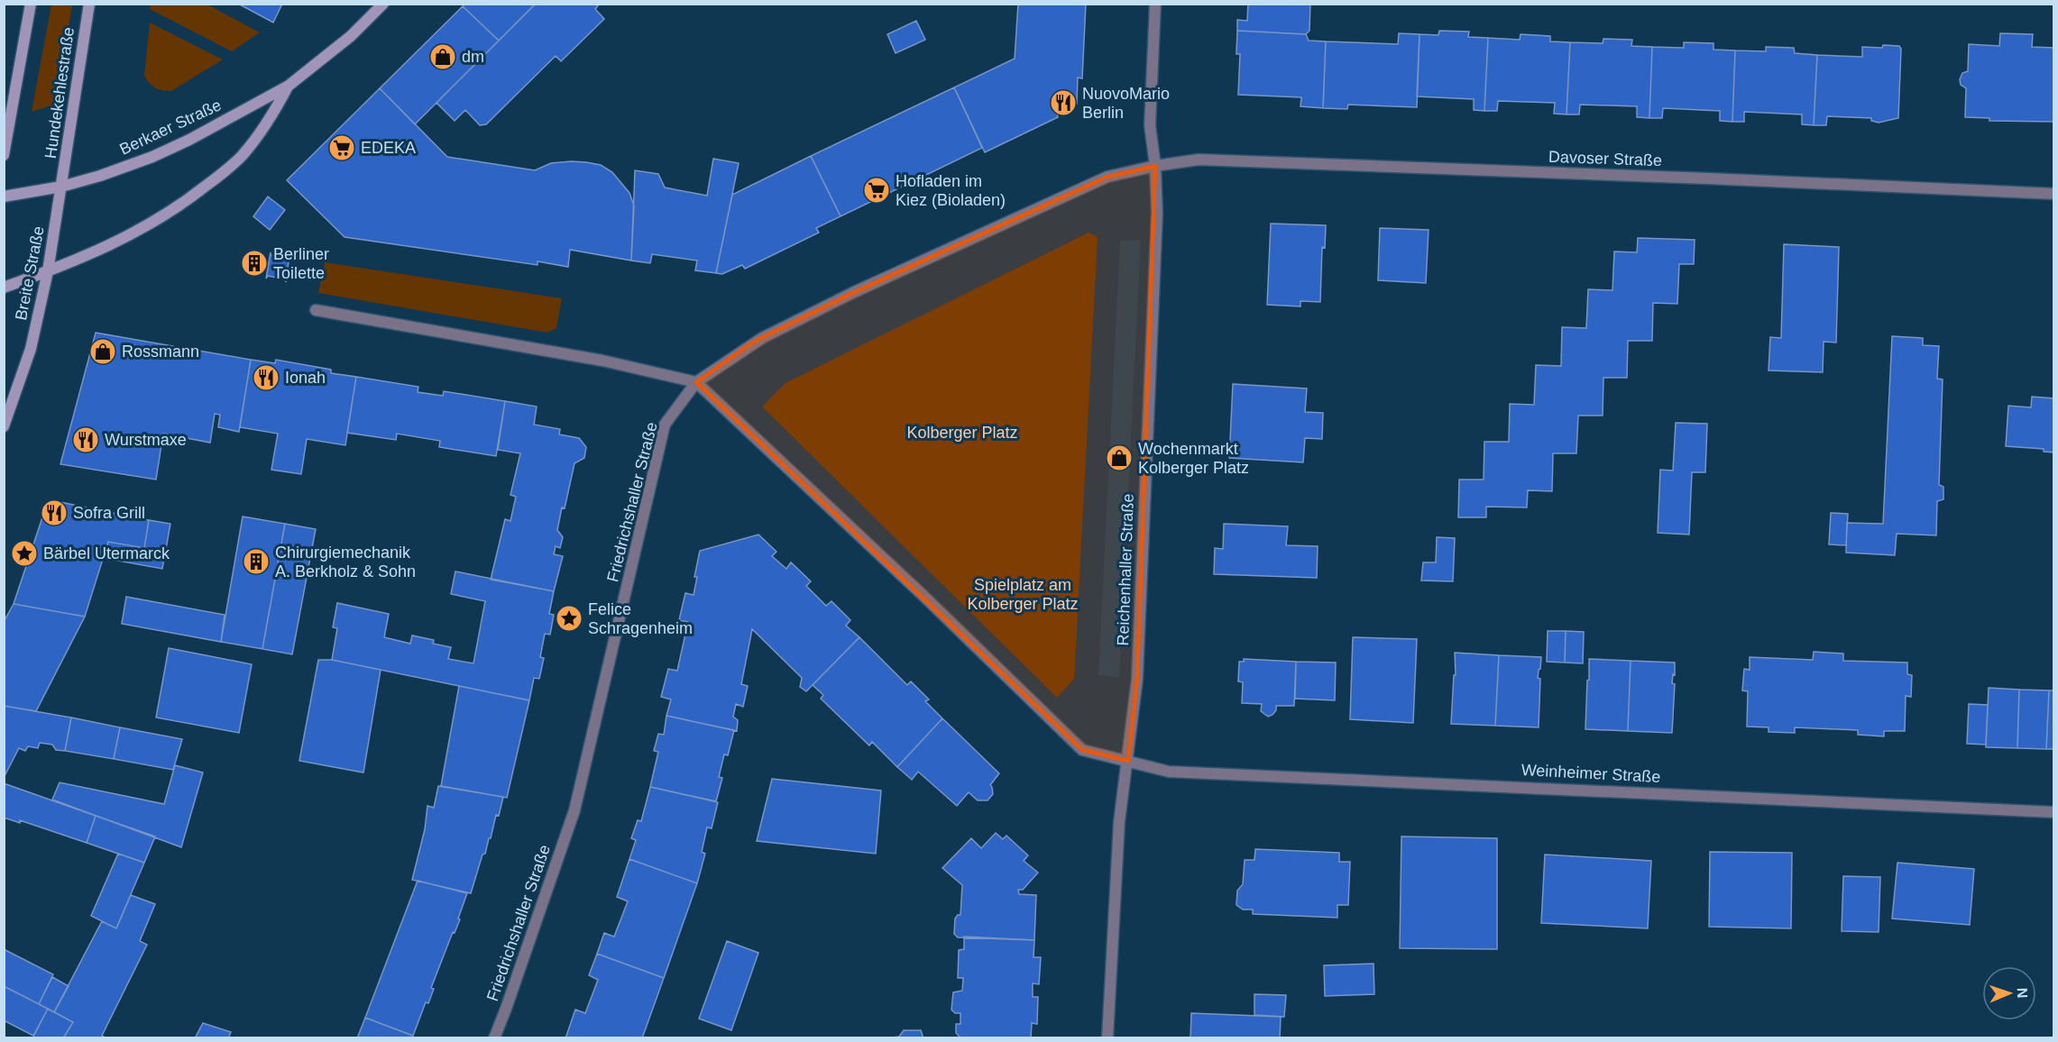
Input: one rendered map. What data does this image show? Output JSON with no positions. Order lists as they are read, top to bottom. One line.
{"streets":{"street":["Hundekehlestraße","Berkaer Straße","Davoser Straße","Breite Straße","Friedrichshaller Straße","Reichenhaller Straße","Weinheimer Straße"]},"crossings":[["Hundekehlestraße","Berkaer Straße"],["Hundekehlestraße","Breite Straße"],["Berkaer Straße","Breite Straße"],["Davoser Straße","Reichenhaller Straße"],["Reichenhaller Straße","Weinheimer Straße"]],"parks":["Kolberger Platz","Spielplatz am Kolberger Platz"],"places":{"shop":["dm","Rossmann","Wochenmarkt Kolberger Platz"],"restaurant":["NuovoMario Berlin","Ionah","Wurstmaxe","Sofra Grill"],"supermarket":["EDEKA","Hofladen im Kiez (Bioladen)"],"building":["Berliner Toilette","Chirurgiemechanik A. Berkholz & Sohn"],"place":["Bärbel Utermarck","Felice Schragenheim"]},"north":"right"}
